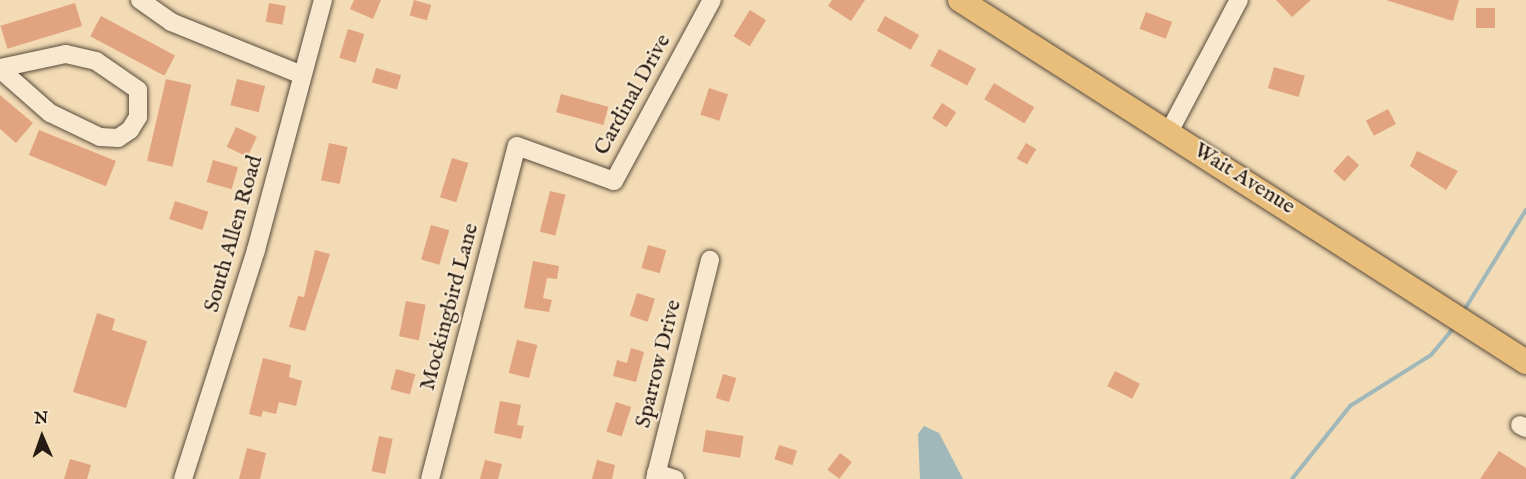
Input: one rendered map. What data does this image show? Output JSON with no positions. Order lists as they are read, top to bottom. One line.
{"streets":{"main road":["Wait Avenue"],"street":["Cardinal Drive","South Allen Road","Mockingbird Lane","Sparrow Drive"]},"crossings":[["Cardinal Drive","Mockingbird Lane"]],"north":"top"}
